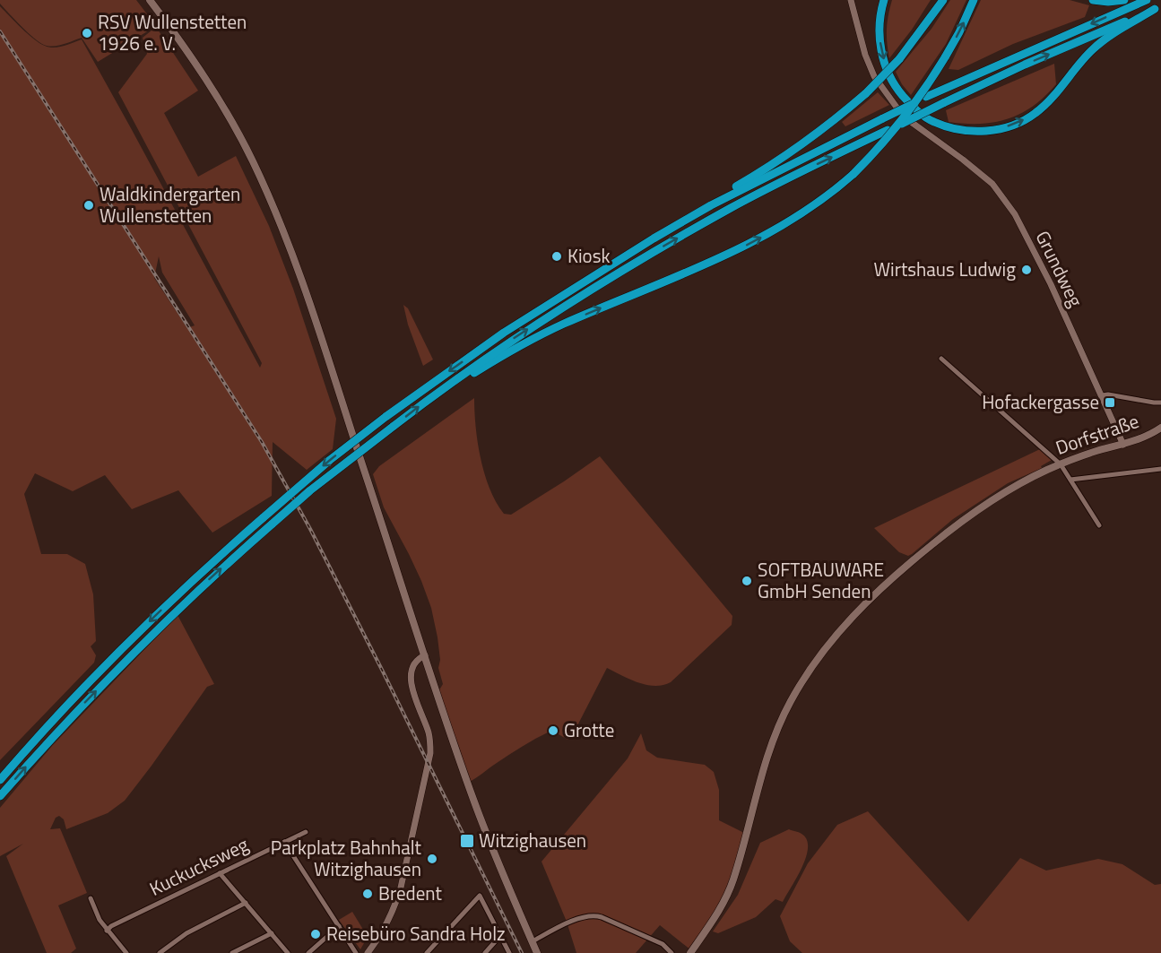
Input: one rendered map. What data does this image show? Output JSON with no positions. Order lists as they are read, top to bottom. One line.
{"streets":{"main road":["Dorfstraße"],"street":["Grundweg","Kuckucksweg"]},"crossings":[["Grundweg","Dorfstraße"]],"places":{"other":["RSV Wullenstetten 1926 e. V.","Waldkindergarten Wullenstetten","Kiosk","Wirtshaus Ludwig","SOFTBAUWARE GmbH Senden","Grotte","Parkplatz Bahnhalt Witzighausen","Bredent","Reisebüro Sandra Holz"],"transit":["Hofackergasse","Witzighausen"]}}
